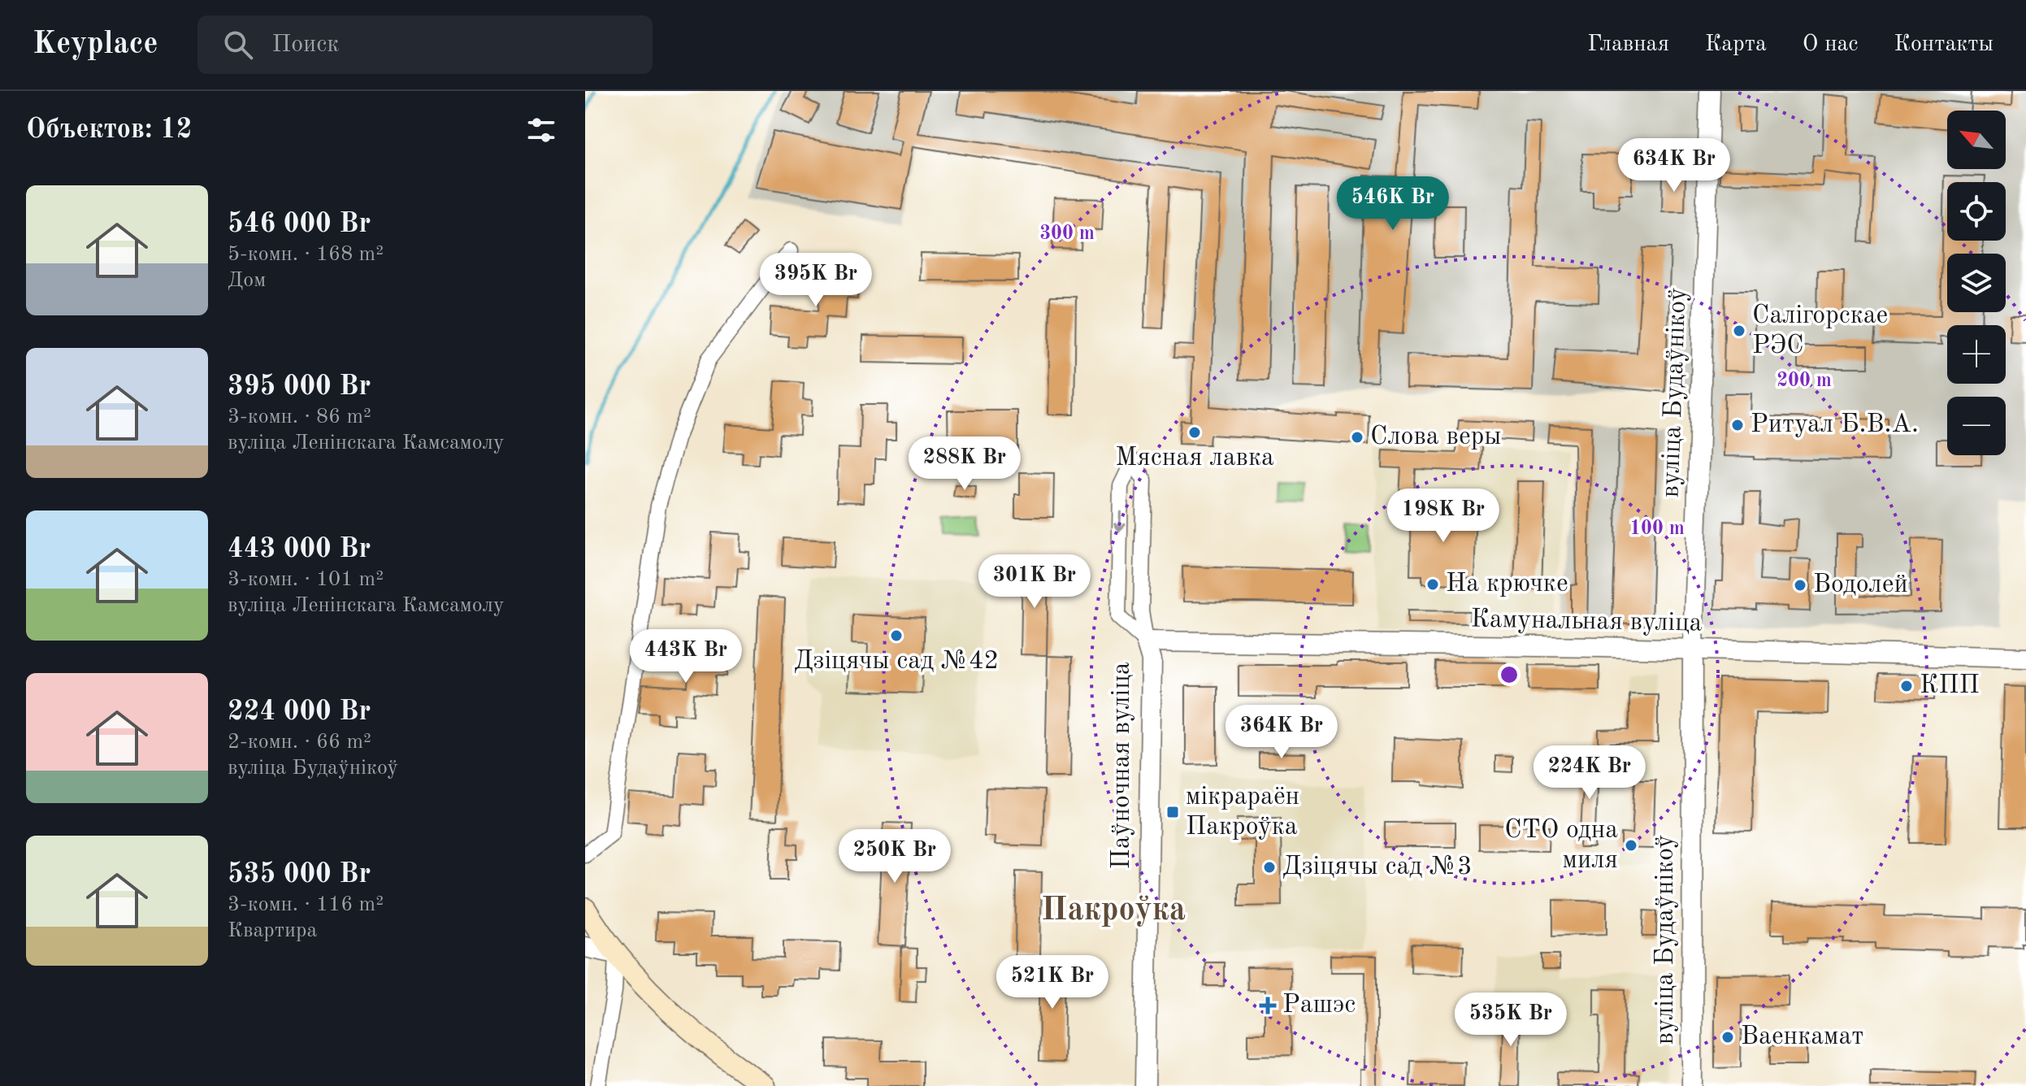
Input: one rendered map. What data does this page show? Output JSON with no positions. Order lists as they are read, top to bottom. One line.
{"streets":{"street":["вуліца Будаўнікоў","Камунальная вуліца","Паўночная вуліца"]},"crossings":[["вуліца Будаўнікоў","Камунальная вуліца"],["Камунальная вуліца","Паўночная вуліца"]],"districts":["Пакроўка"],"places":{"other":["Салігорскае РЭС","Ритуал Б.В.А.","Мясная лавка","Слова веры","На крючке","Водолей","Дзіцячы сад №42","КПП","СТО одна миля","Дзіцячы сад №3","Ваенкамат"],"transit":["мікрараён Пакроўка"],"health":["Рашэс"]},"north":"top left","page":{"header":"Keyplace","search":"Поиск","nav":["Главная","Карта","О нас","Контакты"],"heading":"Объектов: 12","map_buttons":["+","−"],"price":["634K Br","546K Br","395K Br","288K Br","198K Br","301K Br","443K Br","364K Br","224K Br","250K Br","521K Br","535K Br"],"list":[{"name":"546 000 Br","note":"5-комн. · 168 m² · Дом"},{"name":"395 000 Br","note":"3-комн. · 86 m² · вуліца Ленінскага Камсамолу"},{"name":"443 000 Br","note":"3-комн. · 101 m² · вуліца Ленінскага Камсамолу"},{"name":"224 000 Br","note":"2-комн. · 66 m² · вуліца Будаўнікоў"},{"name":"535 000 Br","note":"3-комн. · 116 m² · Квартира"}]},"rings":["300 m","200 m","100 m"]}
